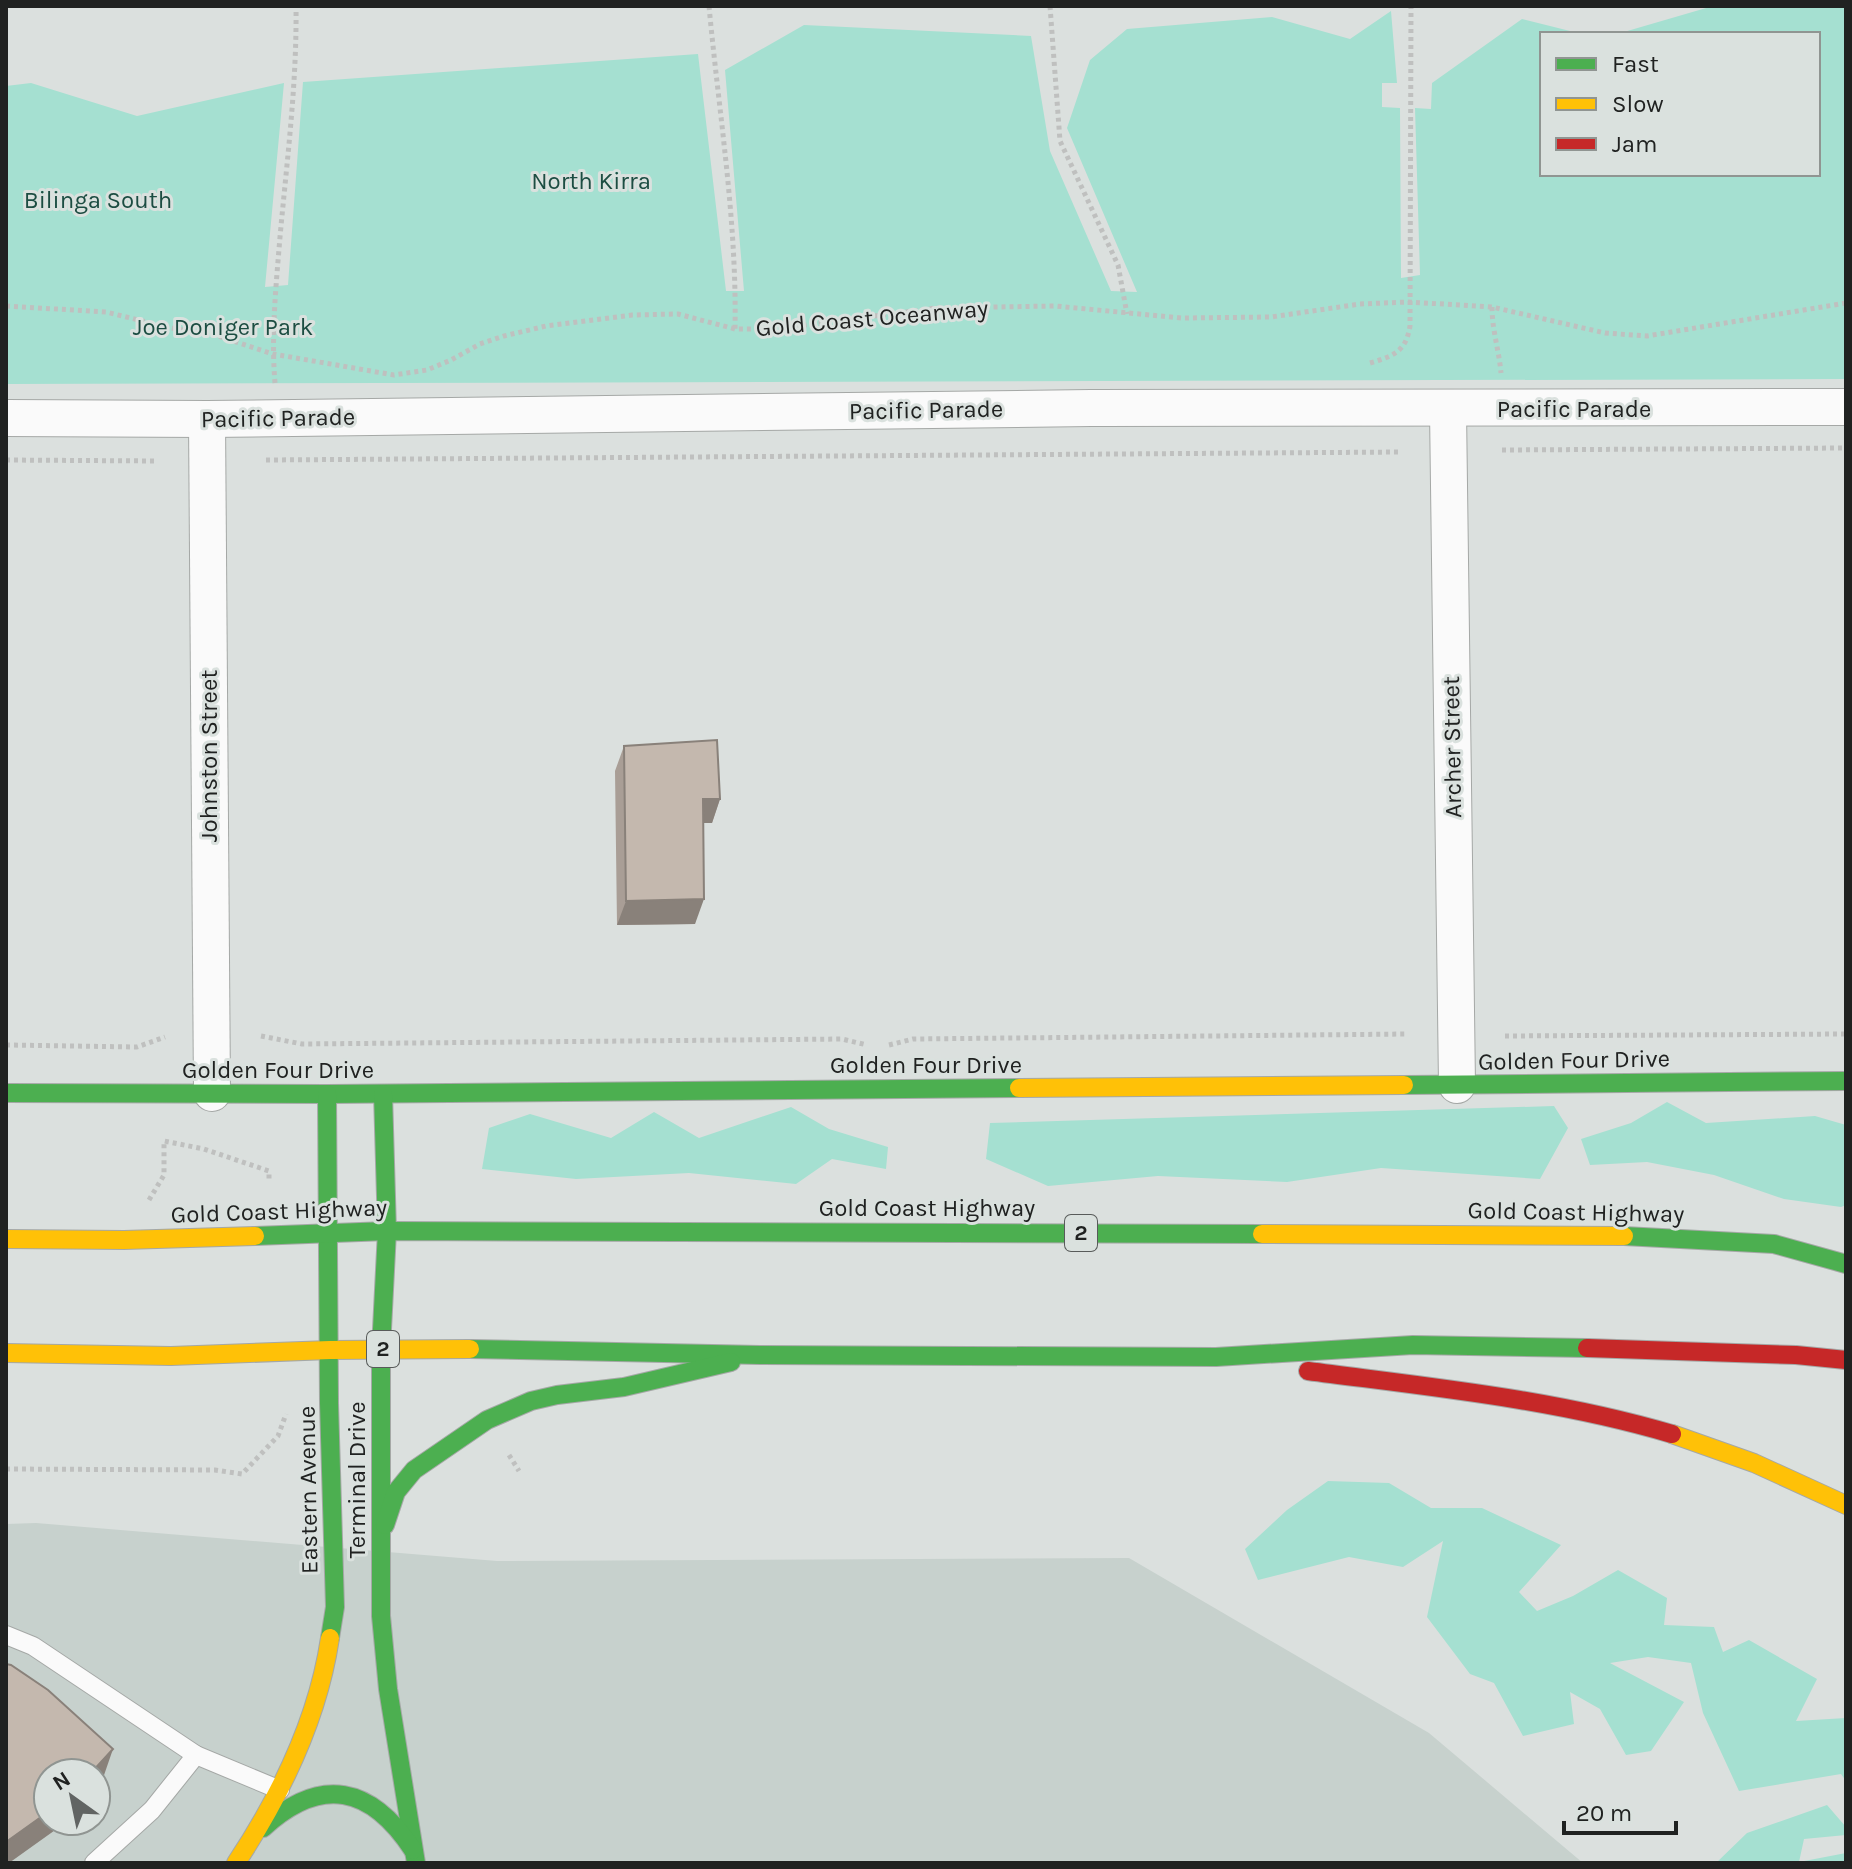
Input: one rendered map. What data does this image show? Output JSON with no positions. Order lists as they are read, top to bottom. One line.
{"streets":{"main road":["Golden Four Drive","Gold Coast Highway","2","Terminal Drive","Eastern Avenue"],"street":["Pacific Parade","Archer Street","Johnston Street"],"path":["Gold Coast Oceanway"]},"crossings":[["Pacific Parade","Archer Street"],["Pacific Parade","Johnston Street"],["Archer Street","Golden Four Drive"],["Johnston Street","Golden Four Drive"],["Golden Four Drive","Terminal Drive"],["Golden Four Drive","Eastern Avenue"],["Gold Coast Highway","Terminal Drive"],["Gold Coast Highway","Eastern Avenue"],["2","Terminal Drive"],["2","Eastern Avenue"]],"parks":["North Kirra","Bilinga South","Joe Doniger Park"],"legend":["Fast","Slow","Jam"],"scale_bar":"20 m","north":"top left"}
